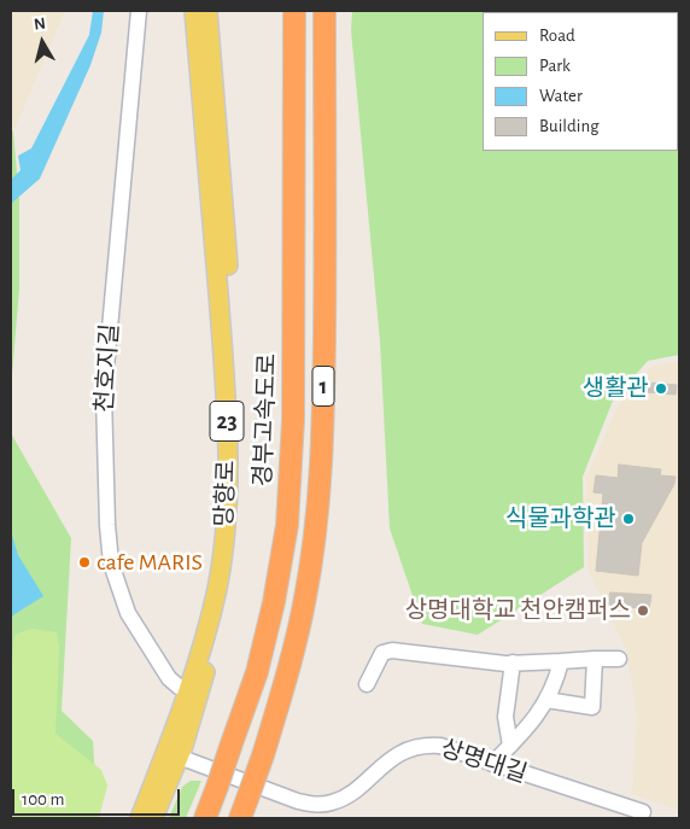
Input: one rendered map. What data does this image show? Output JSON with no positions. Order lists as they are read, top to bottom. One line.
{"streets":{"highway":["1","경부고속도로"],"main road":["23","망향로"],"street":["천호지길","상명대길"]},"crossings":[["천호지길","망향로"],["망향로","상명대길"]],"places":["생활관","식물과학관","cafe MARIS","상명대학교 천안캠퍼스"],"legend":["Road","Park","Water","Building"],"scale_bar":"100 m","north":"top"}
